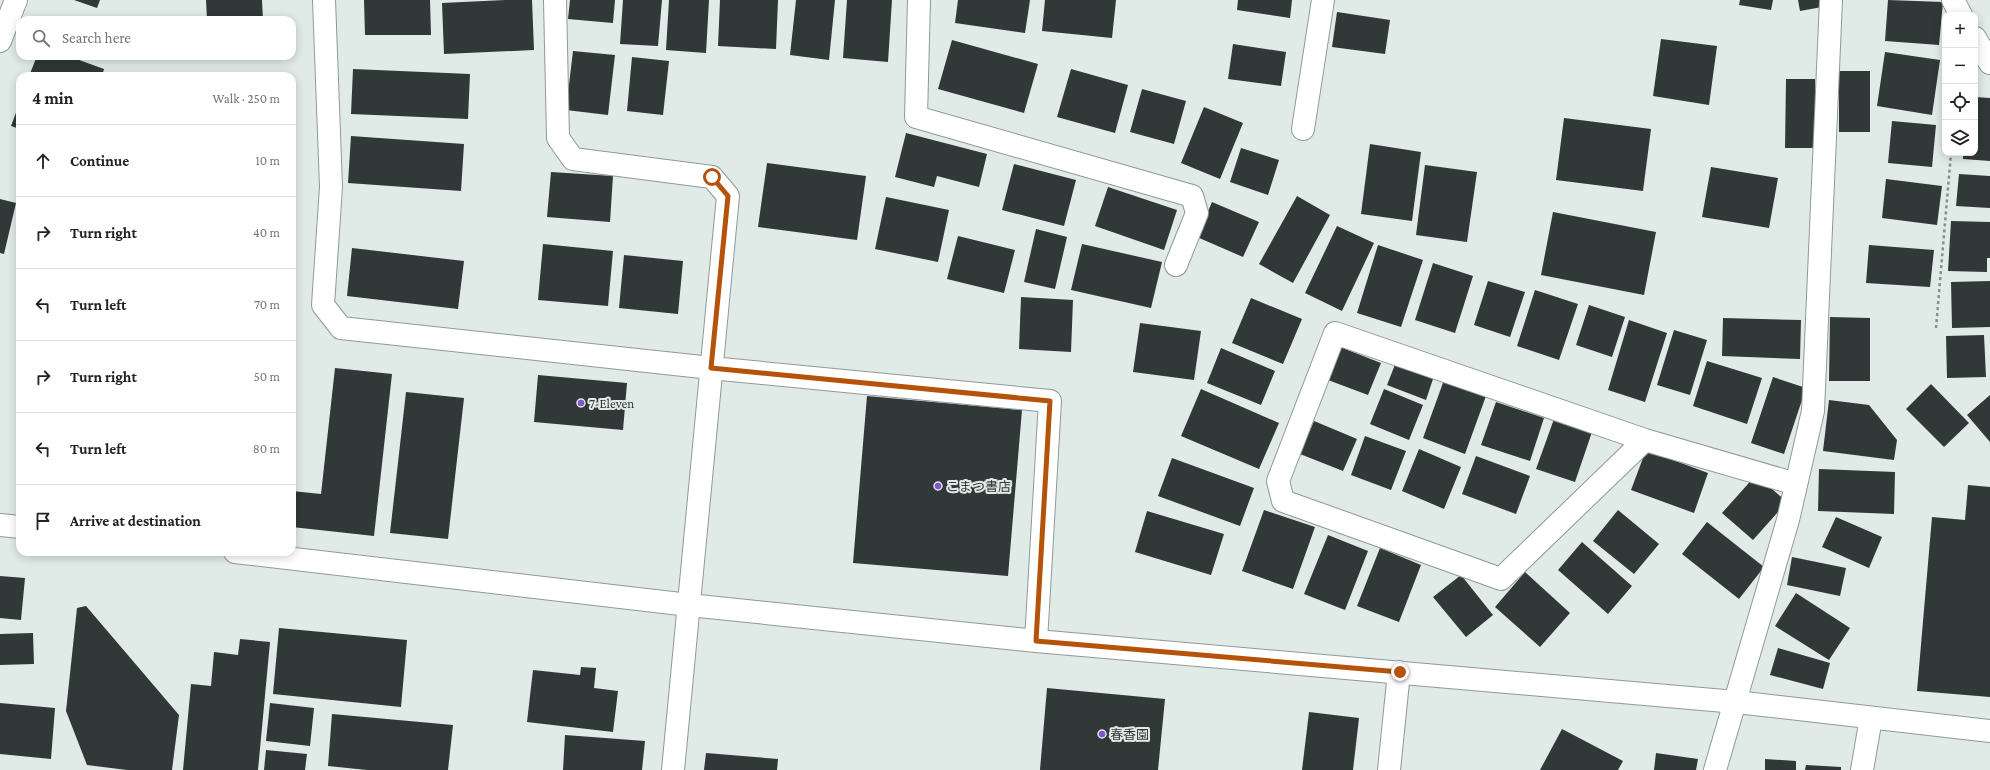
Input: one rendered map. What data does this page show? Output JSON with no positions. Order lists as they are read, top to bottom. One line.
{"places":["7-Eleven","こまつ書店","春香園"],"page":{"map_buttons":["+","−"],"search":"Search here","heading":["4 min","Walk · 250 m"],"list":[["Continue","10 m"],["Turn right","40 m"],["Turn left","70 m"],["Turn right","50 m"],["Turn left","80 m"],"Arrive at destination"]}}
